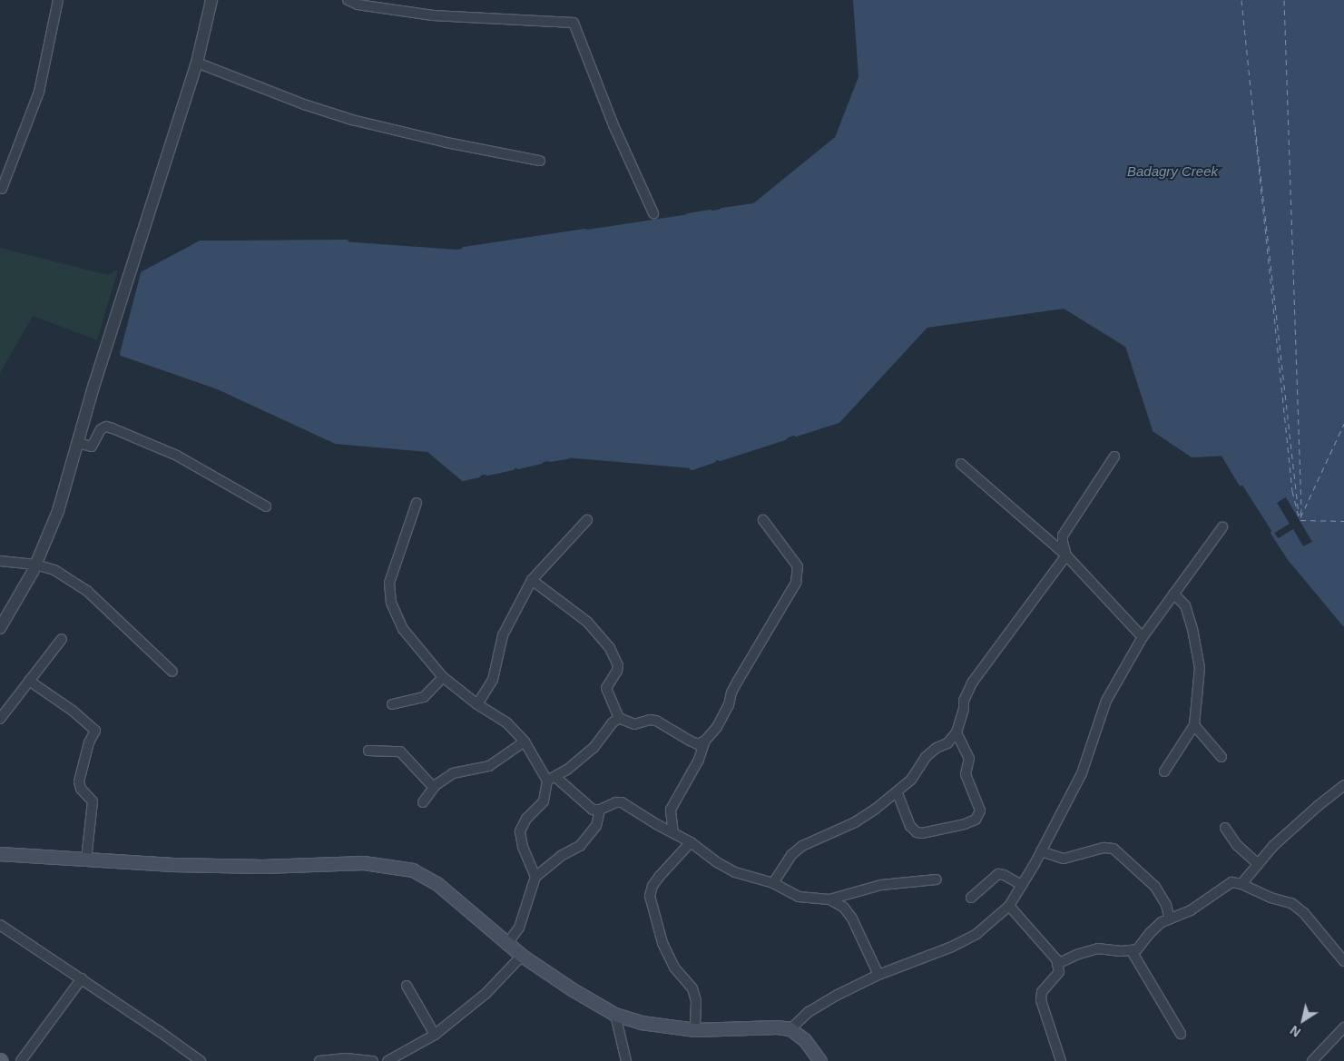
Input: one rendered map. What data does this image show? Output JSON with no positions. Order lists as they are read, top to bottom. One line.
{"water":["Badagry Creek"],"north":"bottom left"}
